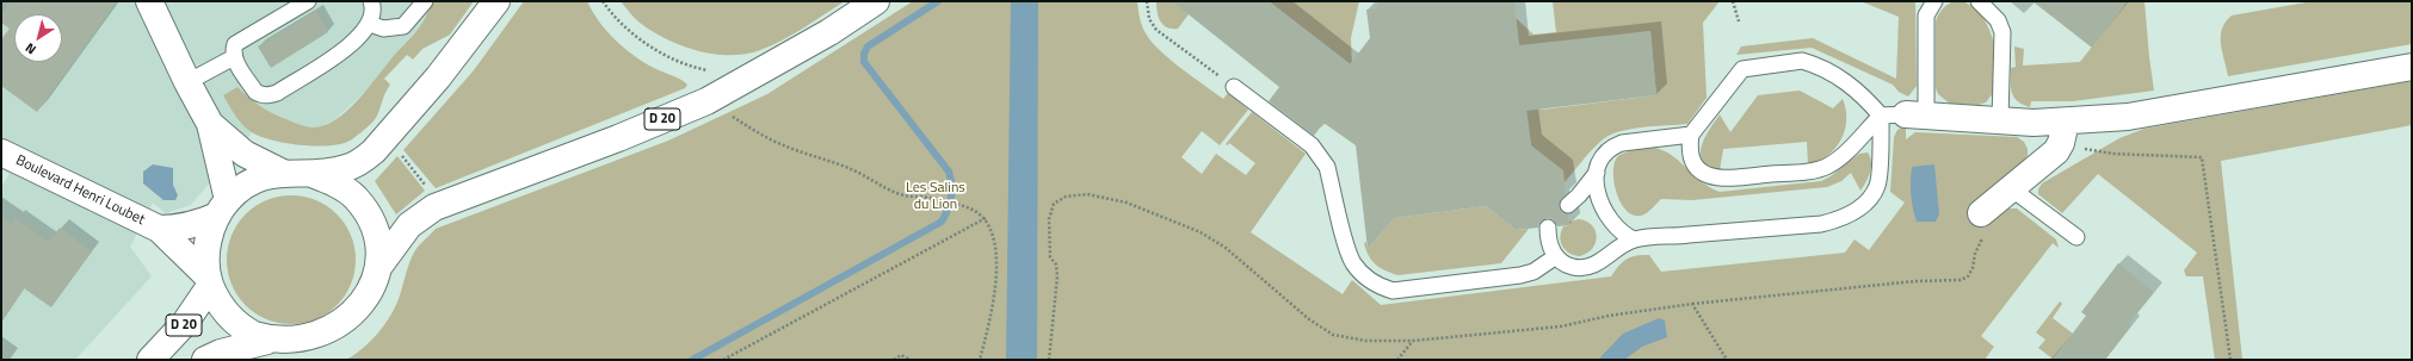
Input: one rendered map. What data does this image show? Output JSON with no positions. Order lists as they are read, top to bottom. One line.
{"streets":{"main road":["D 20","Boulevard Henri Loubet"]},"crossings":[["D 20","Boulevard Henri Loubet"]],"parks":["Les Salins du Lion"],"north":"bottom left"}
